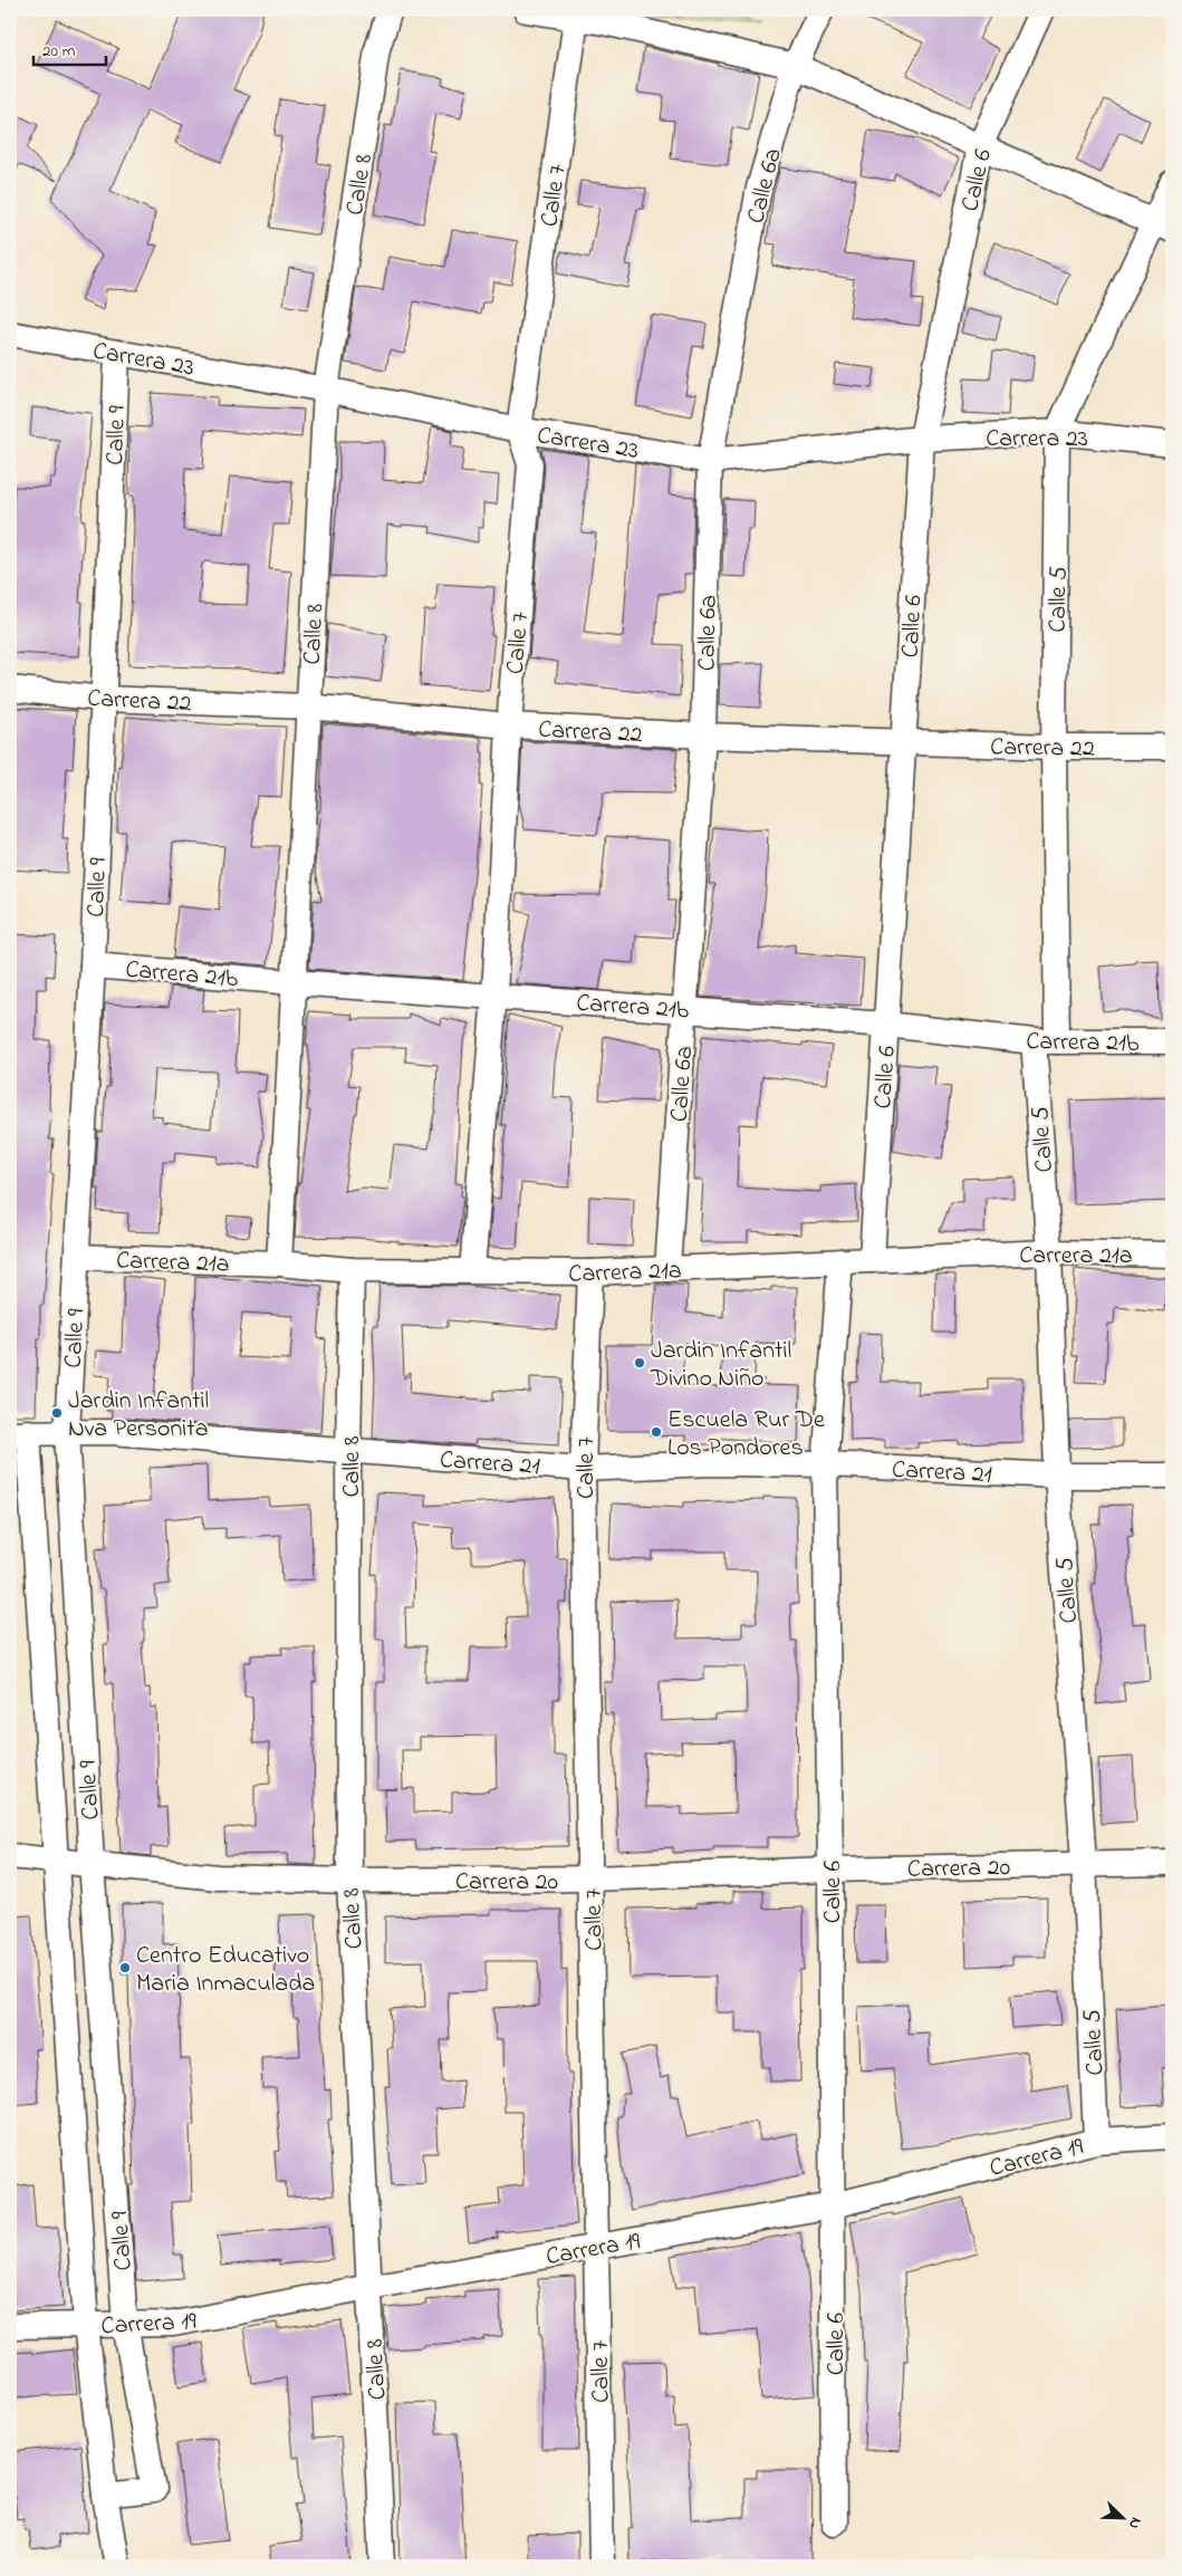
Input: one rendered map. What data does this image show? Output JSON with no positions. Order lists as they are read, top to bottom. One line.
{"streets":{"street":["Calle 6","Calle 8","Calle 6a","Calle 7","Carrera 23","Calle 9","Calle 5","Carrera 22","Carrera 21b","Carrera 21a","Carrera 21","Carrera 20","Carrera 19"]},"crossings":[["Calle 6","Carrera 23"],["Calle 6","Carrera 22"],["Calle 6","Carrera 21b"],["Calle 6","Carrera 21a"],["Calle 6","Carrera 21"],["Calle 6","Carrera 20"],["Calle 6","Carrera 19"],["Calle 8","Carrera 23"],["Calle 8","Carrera 22"],["Calle 8","Carrera 21b"],["Calle 8","Carrera 21a"],["Calle 8","Carrera 21"],["Calle 8","Carrera 20"],["Calle 8","Carrera 19"],["Calle 6a","Carrera 23"],["Calle 6a","Carrera 22"],["Calle 6a","Carrera 21b"],["Calle 6a","Carrera 21a"],["Calle 7","Carrera 23"],["Calle 7","Carrera 22"],["Calle 7","Carrera 21b"],["Calle 7","Carrera 21a"],["Calle 7","Carrera 21"],["Calle 7","Carrera 20"],["Calle 7","Carrera 19"],["Carrera 23","Calle 9"],["Carrera 23","Calle 5"],["Calle 9","Carrera 22"],["Calle 9","Carrera 21b"],["Calle 9","Carrera 21a"],["Calle 9","Carrera 21"],["Calle 9","Carrera 20"],["Calle 9","Carrera 19"],["Calle 5","Carrera 22"],["Calle 5","Carrera 21b"],["Calle 5","Carrera 21a"],["Calle 5","Carrera 21"],["Calle 5","Carrera 20"],["Calle 5","Carrera 19"]],"places":["Jardin Infantil Divino Niño","Jardin Infantil Nva Personita","Escuela Rur De Los Pondores","Centro Educativo Maria Inmaculada"],"scale_bar":"20 m","north":"bottom right"}
